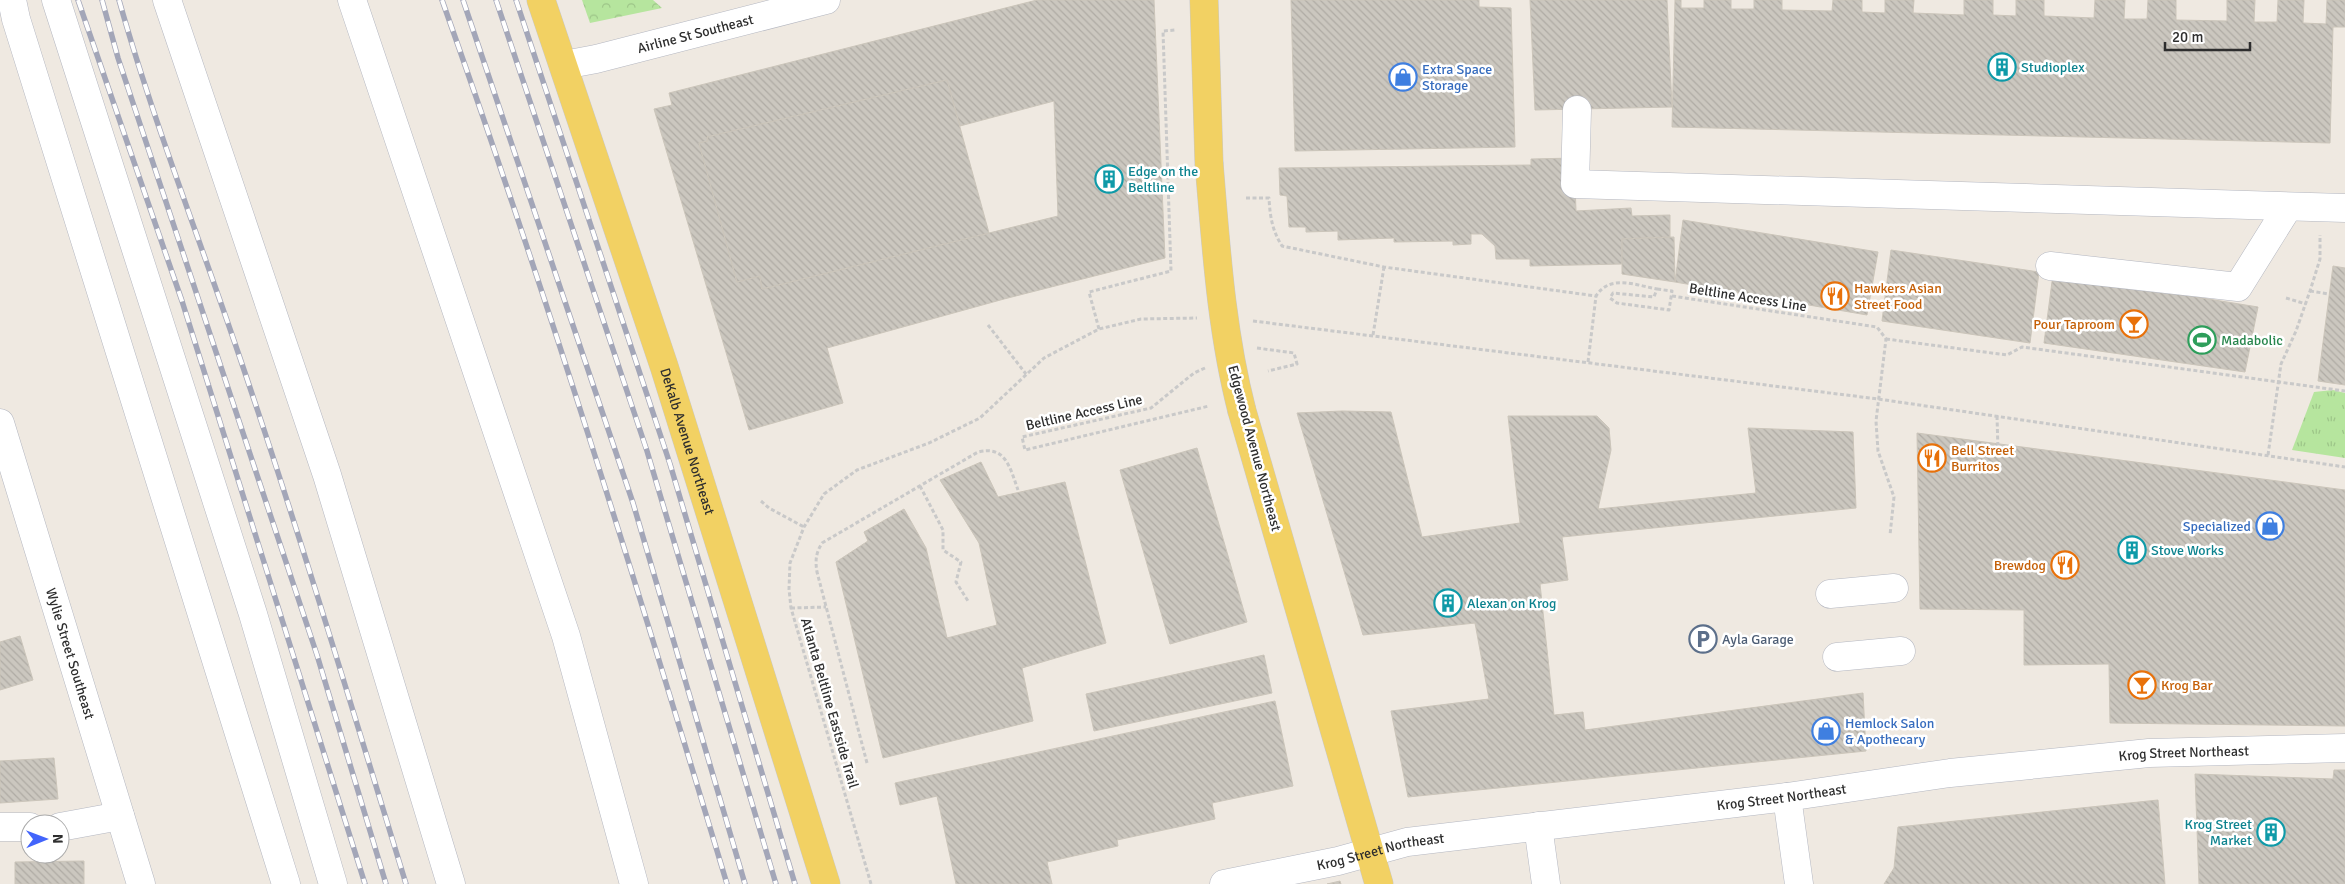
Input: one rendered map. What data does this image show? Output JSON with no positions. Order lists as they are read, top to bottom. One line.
{"streets":{"main road":["DeKalb Avenue Northeast","Edgewood Avenue Northeast"],"street":["Airline St Southeast","Wylie Street Southeast","Krog Street Northeast"],"path":["Beltline Access Line","Atlanta Beltline Eastside Trail"]},"crossings":[["Airline St Southeast","DeKalb Avenue Northeast"],["Edgewood Avenue Northeast","Krog Street Northeast"]],"places":{"building":["Studioplex","Edge on the Beltline","Stove Works","Alexan on Krog","Krog Street Market"],"shop":["Extra Space Storage","Specialized","Hemlock Salon & Apothecary"],"restaurant":["Hawkers Asian Street Food","Bell Street Burritos","Brewdog"],"bar":["Pour Taproom","Krog Bar"],"sports":["Madabolic"],"parking":["Ayla Garage"]},"scale_bar":"20 m","north":"right"}
